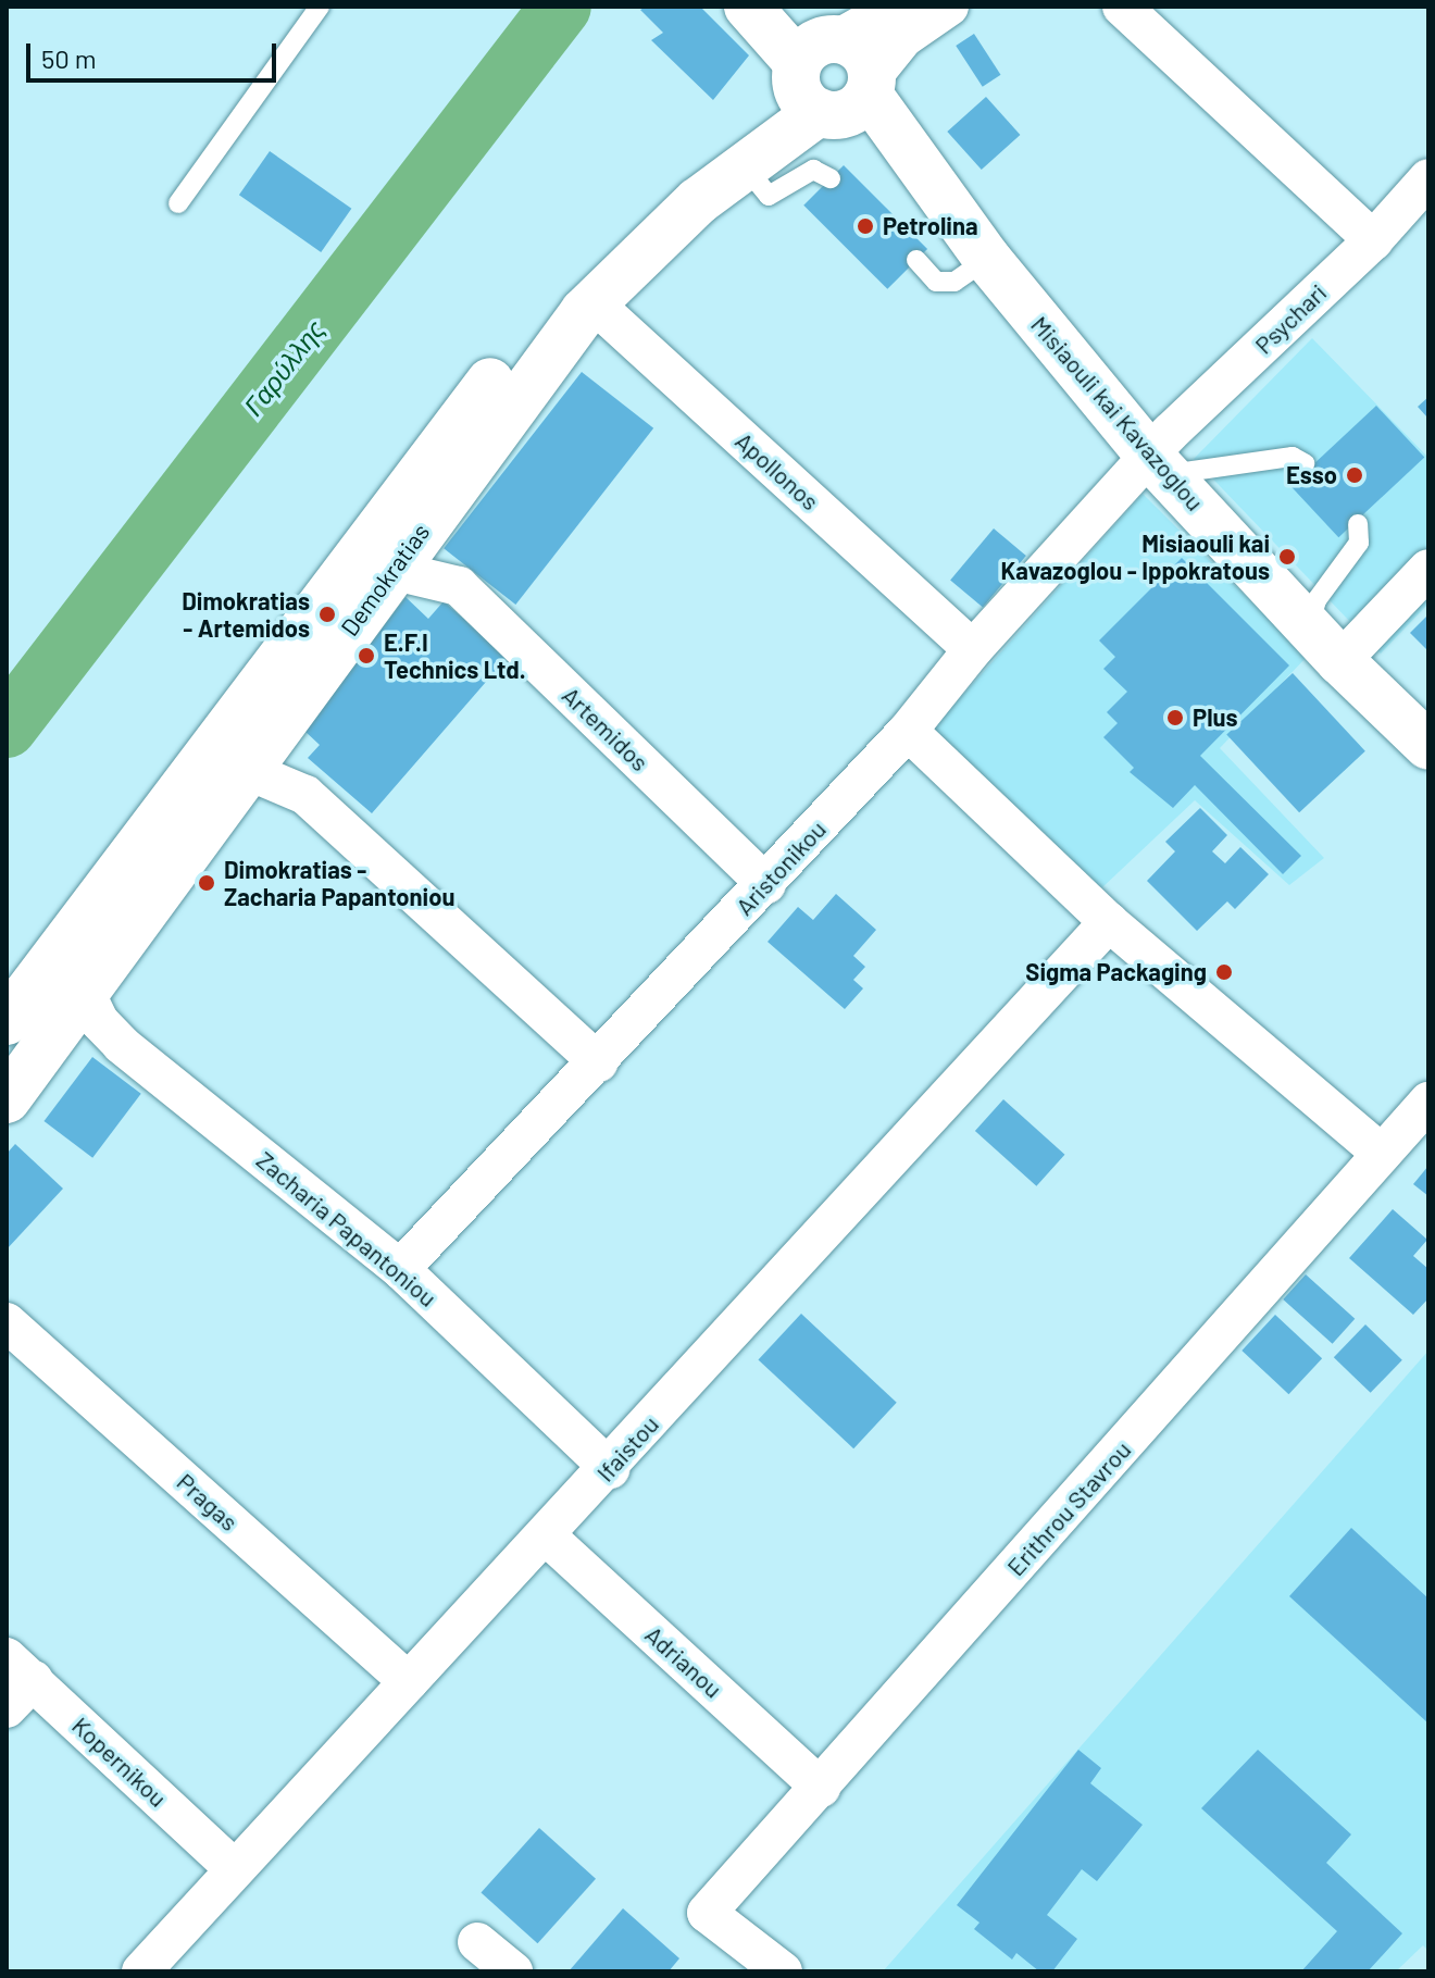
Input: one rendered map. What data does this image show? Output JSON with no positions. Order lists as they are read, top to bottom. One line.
{"streets":{"street":["Psychari","Misiaouli kai Kavazoglou","Apollonos","Demokratias","Artemidos","Aristonikou","Zacharia Papantoniou","Ifaistou","Pragas","Erithrou Stavrou","Adrianou","Kopernikou"]},"crossings":[["Psychari","Misiaouli kai Kavazoglou"],["Psychari","Aristonikou"],["Misiaouli kai Kavazoglou","Demokratias"],["Misiaouli kai Kavazoglou","Aristonikou"],["Apollonos","Demokratias"],["Apollonos","Aristonikou"],["Demokratias","Artemidos"],["Demokratias","Zacharia Papantoniou"],["Artemidos","Aristonikou"],["Aristonikou","Zacharia Papantoniou"],["Zacharia Papantoniou","Ifaistou"],["Ifaistou","Pragas"],["Ifaistou","Adrianou"],["Ifaistou","Kopernikou"],["Erithrou Stavrou","Adrianou"]],"water":["Γαρύλλης"],"places":["Petrolina","Esso","Misiaouli kai Kavazoglou - Ippokratous","Dimokratias - Artemidos","E.F.I Technics Ltd.","Plus","Dimokratias - Zacharia Papantoniou","Sigma Packaging"],"scale_bar":"50 m"}
